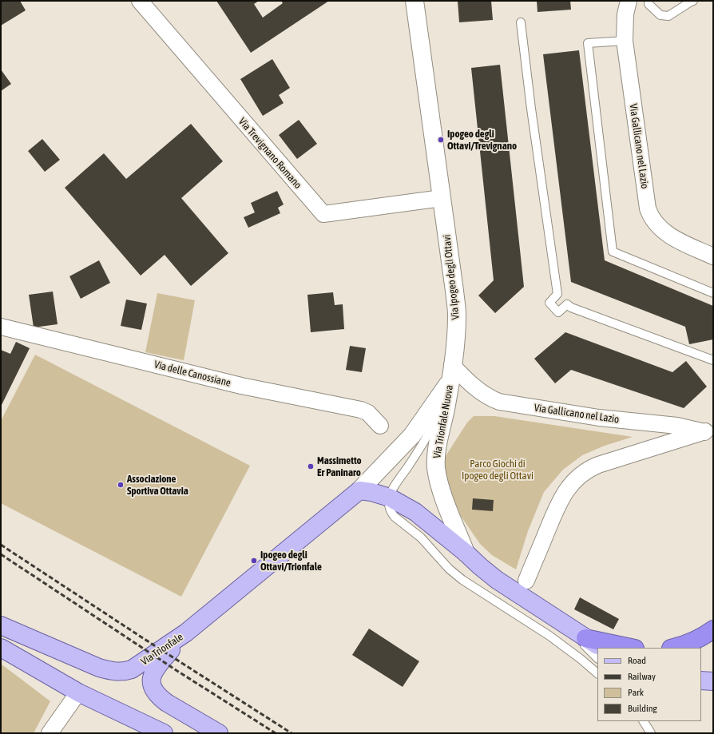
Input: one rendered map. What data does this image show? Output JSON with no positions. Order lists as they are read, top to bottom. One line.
{"streets":{"main road":["Via Ipogeo degli Ottavi","Via Trionfale Nuova","Via Trionfale"],"street":["Via Gallicano nel Lazio","Via Trevignano Romano","Via delle Canossiane"]},"crossings":[["Via Gallicano nel Lazio","Via Ipogeo degli Ottavi"],["Via Gallicano nel Lazio","Via Trionfale Nuova"],["Via Trevignano Romano","Via Ipogeo degli Ottavi"],["Via Ipogeo degli Ottavi","Via Trionfale Nuova"],["Via Ipogeo degli Ottavi","Via Trionfale"]],"parks":["Parco Giochi di Ipogeo degli Ottavi"],"places":["Ipogeo degli Ottavi/Trevignano","Massimetto Er Paninaro","Associazione Sportiva Ottavia","Ipogeo degli Ottavi/Trionfale"],"legend":["Road","Railway","Park","Building"]}
